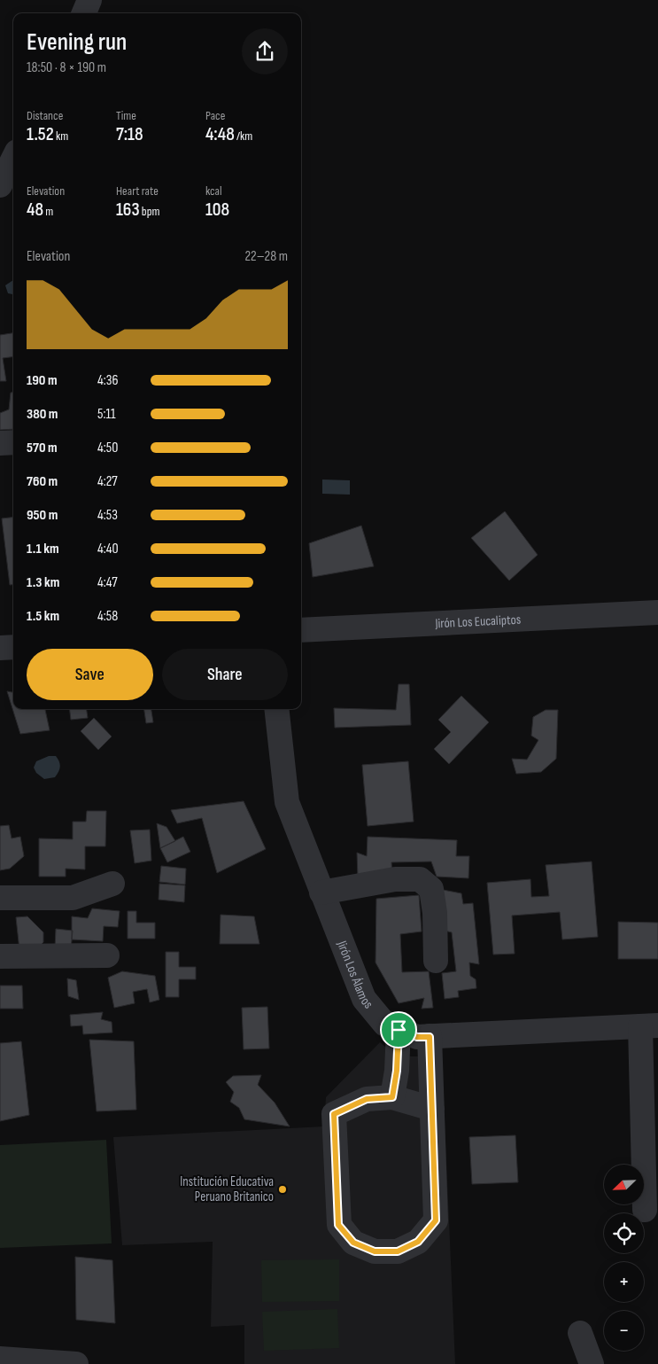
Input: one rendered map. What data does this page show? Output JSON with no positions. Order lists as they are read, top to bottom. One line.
{"streets":{"street":["Jirón Los Eucaliptos","Jirón Los Álamos"]},"places":["Institución Educativa Peruano Britanico"],"north":"bottom left","page":{"heading":["Evening run","18:50 · 8 × 190 m"],"stats":[["Distance","1.52 km"],["Time","7:18"],["Pace","4:48 /km"],["Elevation","48 m"],["Heart rate","163 bpm"],["kcal","108"]],"chart":["Elevation","22–28 m"],"list":[{"name":"190 m","note":"4:36"},{"name":"380 m","note":"5:11"},{"name":"570 m","note":"4:50"},{"name":"760 m","note":"4:27"},{"name":"950 m","note":"4:53"},{"name":"1.1 km","note":"4:40"},{"name":"1.3 km","note":"4:47"},{"name":"1.5 km","note":"4:58"}],"buttons":["Save","Share"],"map_buttons":["+","−"]}}
